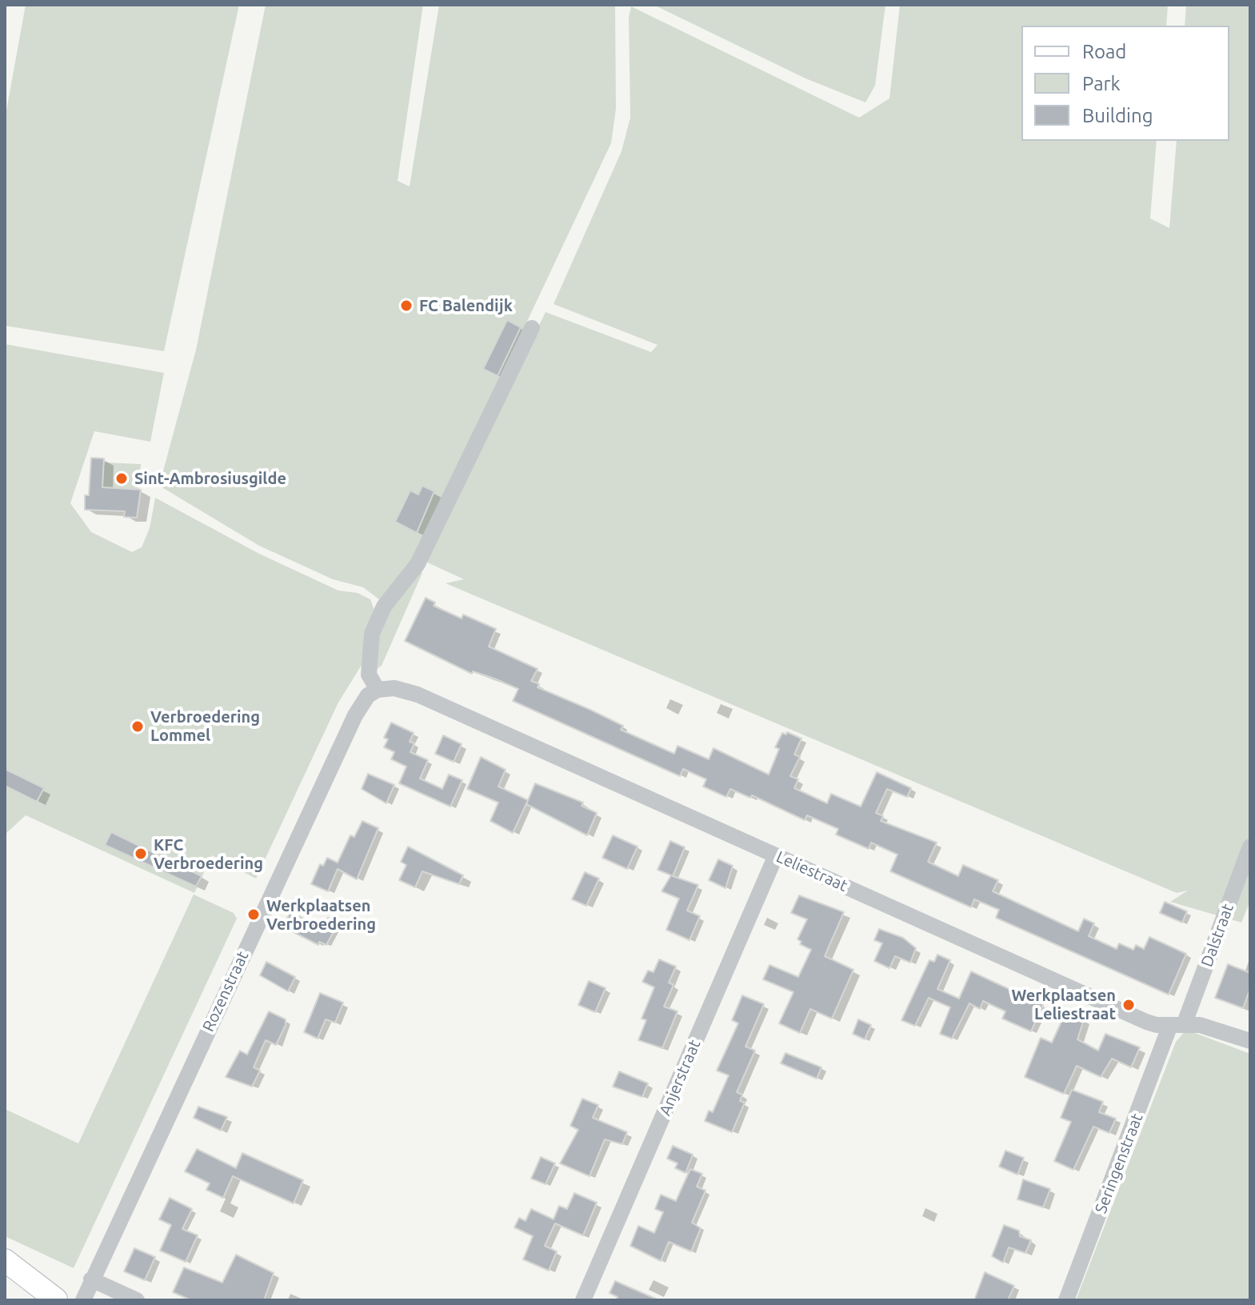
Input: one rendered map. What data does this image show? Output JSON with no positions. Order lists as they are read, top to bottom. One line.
{"streets":{"street":["Leliestraat","Dalstraat","Rozenstraat","Anjerstraat","Seringenstraat"]},"crossings":[["Leliestraat","Dalstraat"],["Leliestraat","Rozenstraat"],["Leliestraat","Anjerstraat"],["Leliestraat","Seringenstraat"],["Dalstraat","Seringenstraat"]],"places":["FC Balendijk","Sint-Ambrosiusgilde","Verbroedering Lommel","KFC Verbroedering","Werkplaatsen Verbroedering","Werkplaatsen Leliestraat"],"legend":["Road","Park","Building"]}
